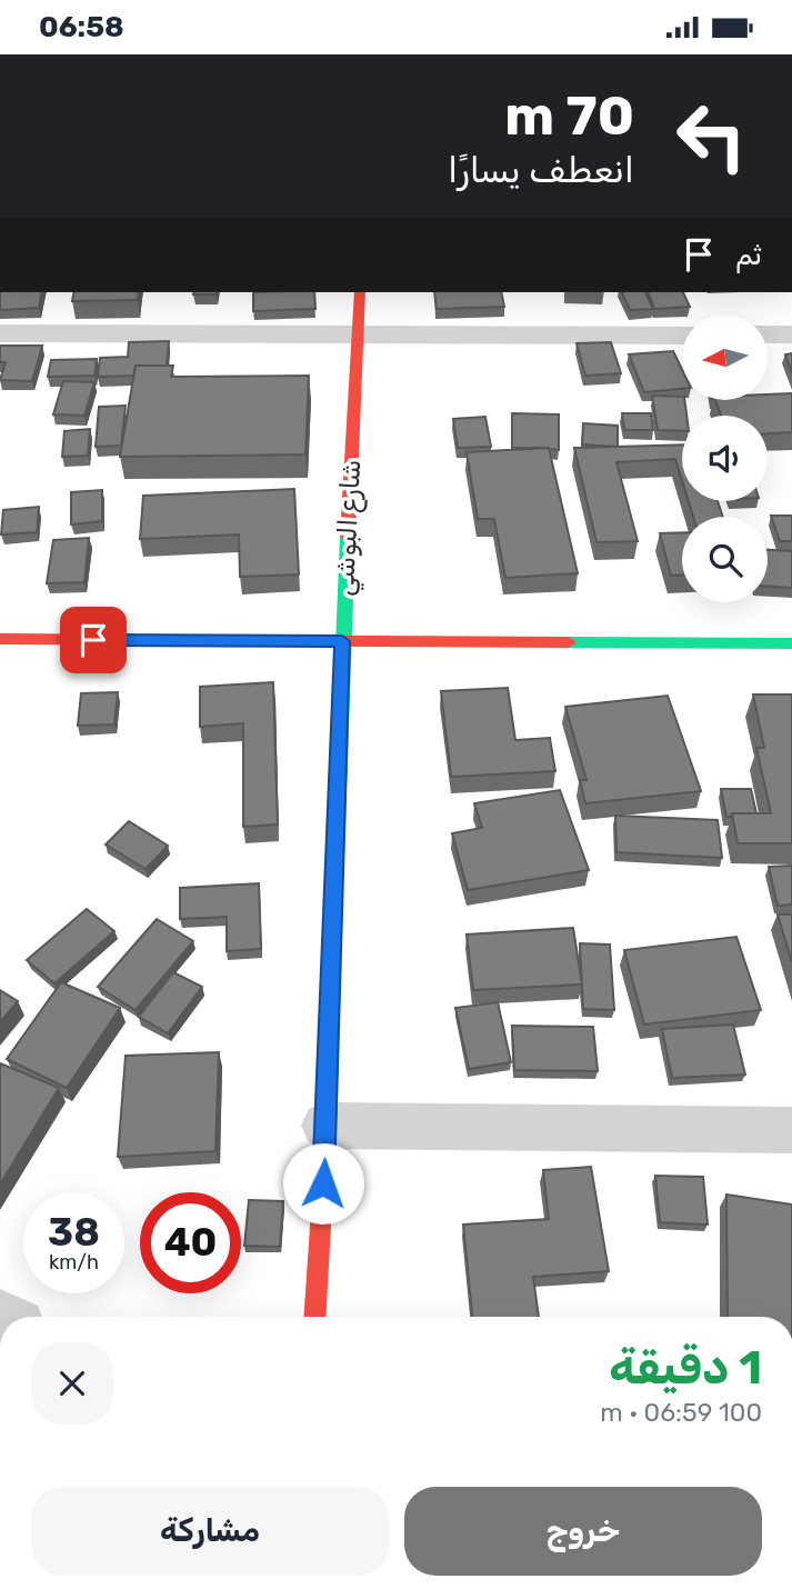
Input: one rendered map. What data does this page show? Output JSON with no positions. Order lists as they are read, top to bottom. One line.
{"streets":{"street":["شارع البوشي"]},"north":"left","page":{"status":"06:58","turn":["70 m","انعطف يسارًا"],"then":"ثم","speed":"38 km/h","limit":"40","heading":["1 دقيقة","100 m · 06:59"],"buttons":["خروج","مشاركة"]}}
